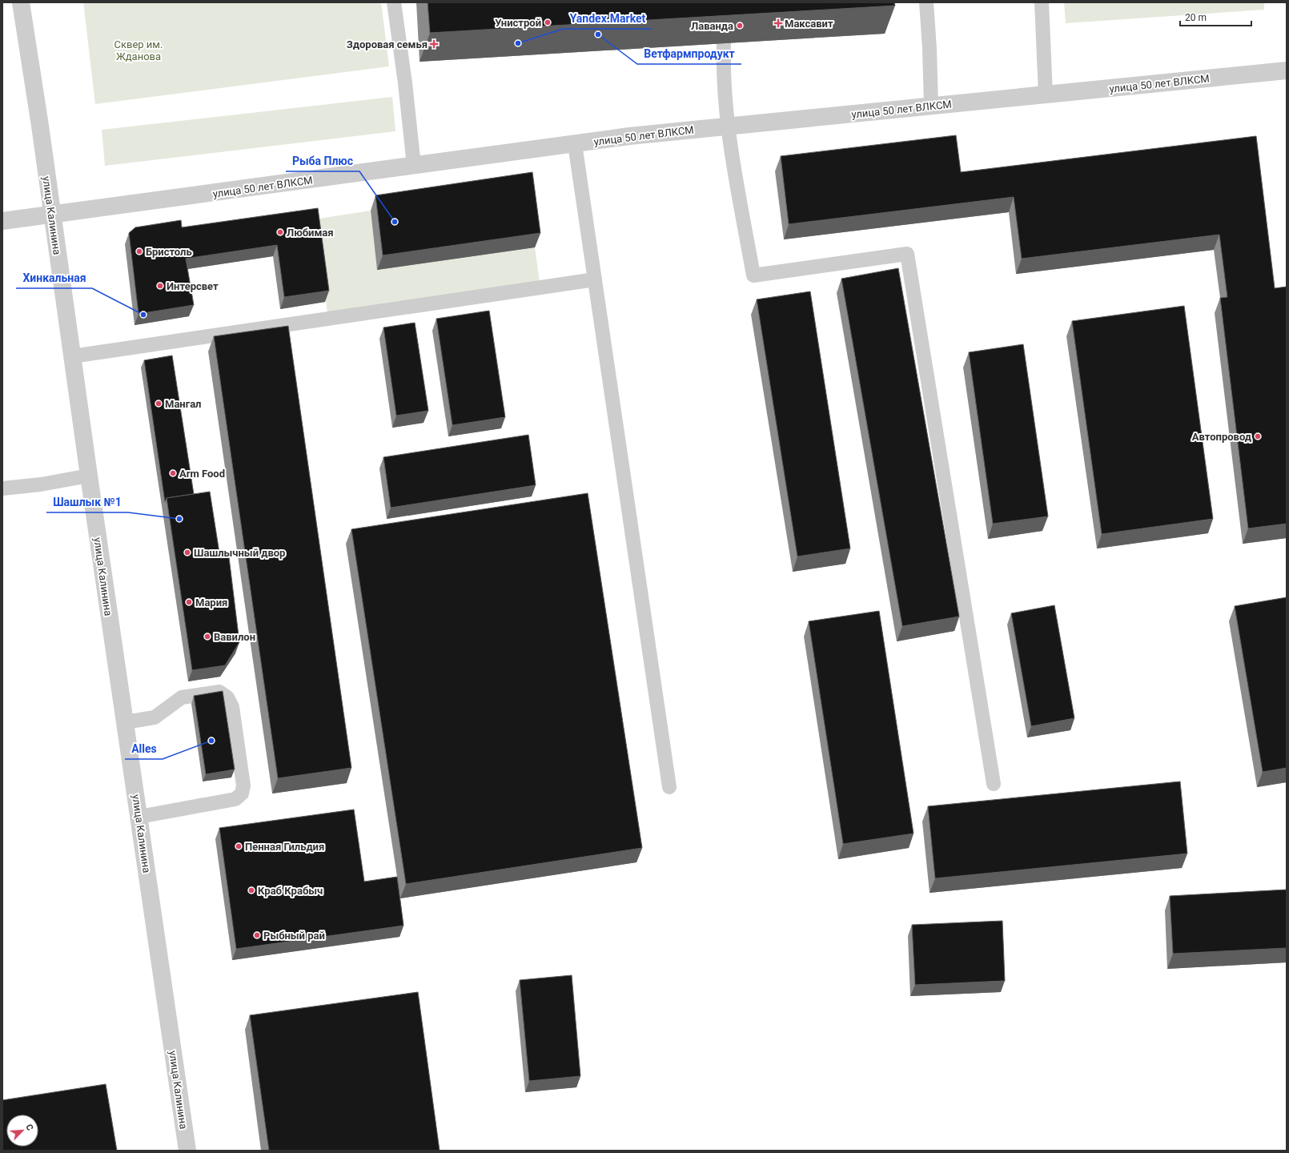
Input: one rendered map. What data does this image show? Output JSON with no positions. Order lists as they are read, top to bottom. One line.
{"streets":{"street":["улица 50 лет ВЛКСМ","улица Калинина"]},"crossings":[["улица 50 лет ВЛКСМ","улица Калинина"]],"parks":["Сквер им. Жданова"],"places":{"other":["Унистрой","Лаванда","Ветфармпродукт","Yandex.Market","Рыба Плюс","Любимая","Бристоль","Интерсвет","Хинкальная","Мангал","Автопровод","Arm Food","Шашлык №1","Шашлычный двор","Мария","Вавилон","Alles","Пенная Гильдия","Краб Крабыч","Рыбный рай"],"health":["Максавит","Здоровая семья"]},"scale_bar":"20 m","north":"top right"}
